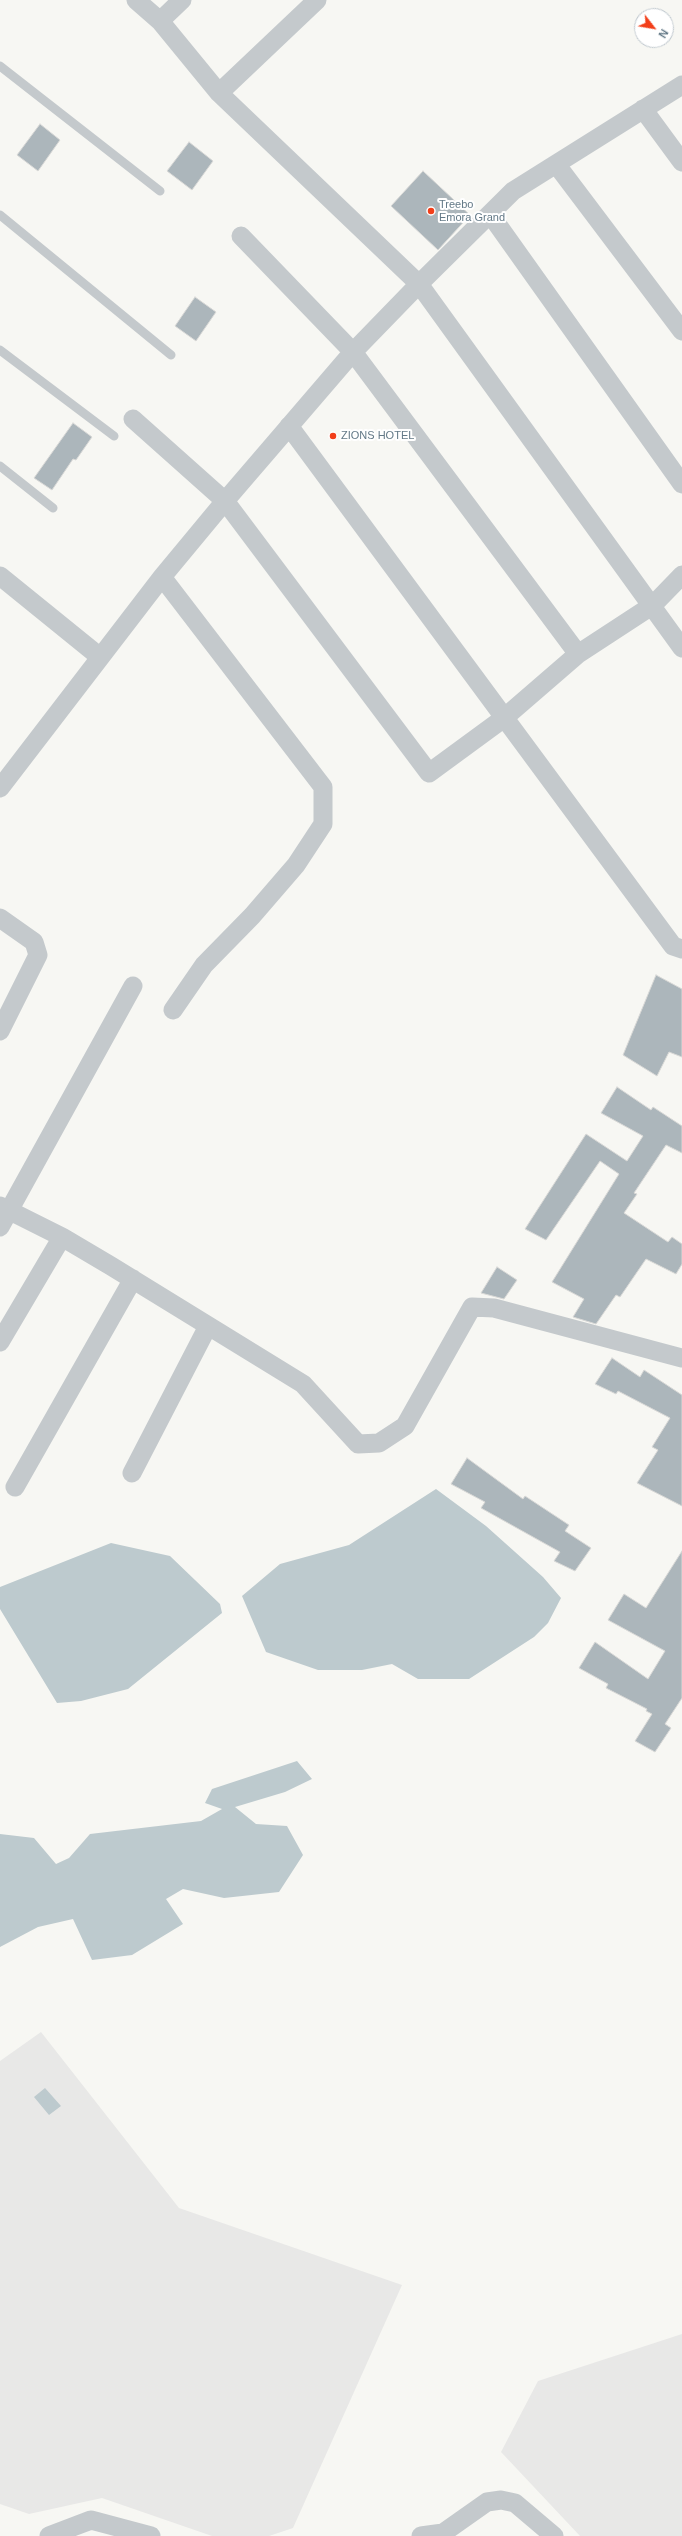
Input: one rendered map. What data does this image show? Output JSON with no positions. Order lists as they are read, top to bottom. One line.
{"places":["Treebo Emora Grand","ZIONS HOTEL"],"north":"bottom right"}
